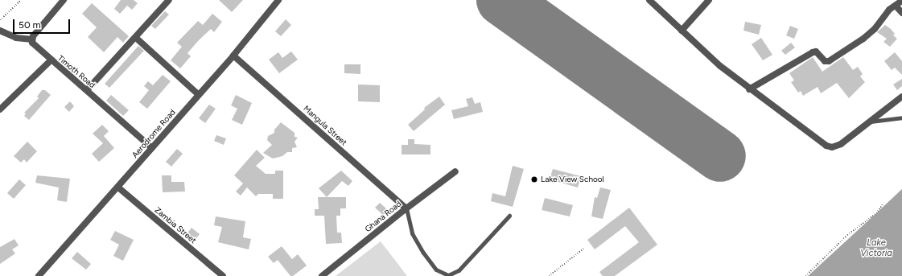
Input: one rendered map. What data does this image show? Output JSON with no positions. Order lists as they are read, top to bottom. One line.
{"streets":{"street":["Timoth Road","Mangula Street","Aerodrome Road","Ghana Road","Zambia Street"]},"crossings":[["Timoth Road","Aerodrome Road"],["Mangula Street","Aerodrome Road"],["Mangula Street","Ghana Road"],["Aerodrome Road","Zambia Street"]],"water":["Lake Victoria"],"places":["Lake View School"],"scale_bar":"50 m"}
